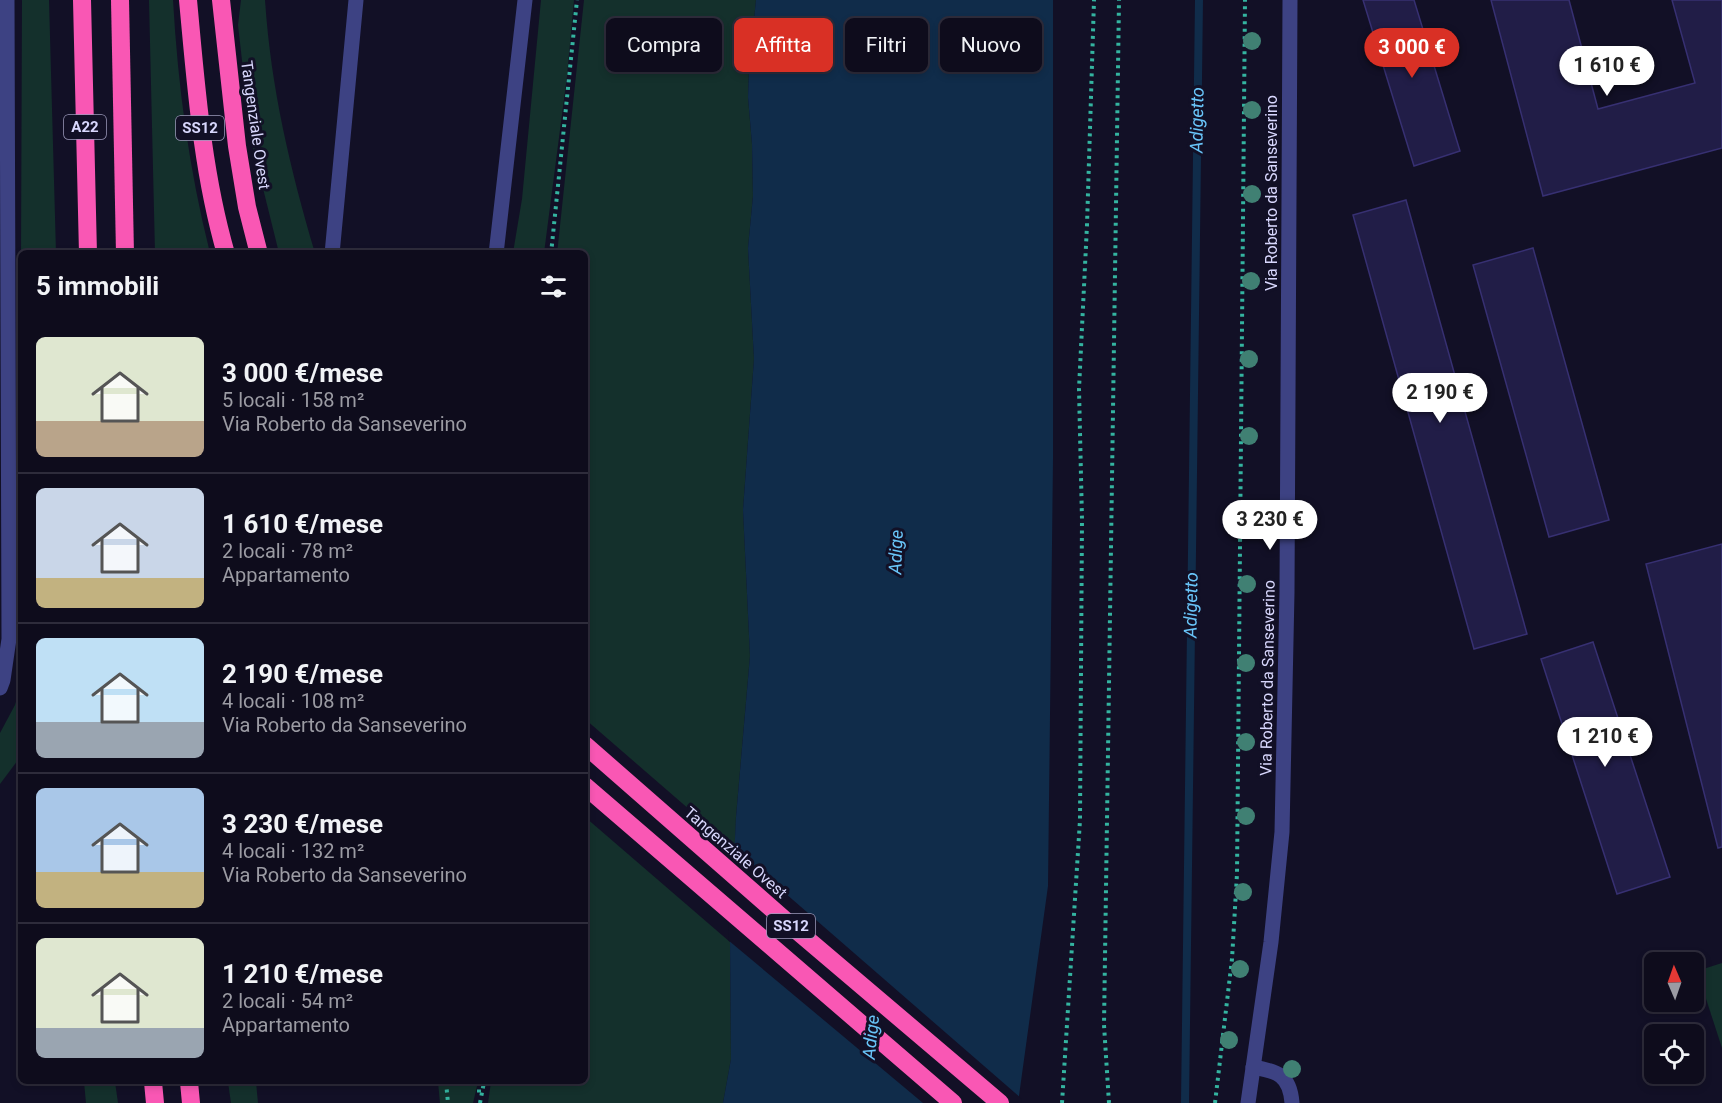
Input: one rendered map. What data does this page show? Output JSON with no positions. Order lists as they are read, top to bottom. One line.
{"streets":{"highway":["Tangenziale Ovest","A22","SS12"],"street":["Via Roberto da Sanseverino"]},"water":["Adigetto","Adige"],"north":"top","page":{"chip":["Compra","Affitta","Filtri","Nuovo"],"price":["3 000 €","1 610 €","2 190 €","3 230 €","1 210 €"],"heading":"5 immobili","list":[{"name":"3 000 €/mese","note":"5 locali · 158 m² · Via Roberto da Sanseverino"},{"name":"1 610 €/mese","note":"2 locali · 78 m² · Appartamento"},{"name":"2 190 €/mese","note":"4 locali · 108 m² · Via Roberto da Sanseverino"},{"name":"3 230 €/mese","note":"4 locali · 132 m² · Via Roberto da Sanseverino"},{"name":"1 210 €/mese","note":"2 locali · 54 m² · Appartamento"}]}}
